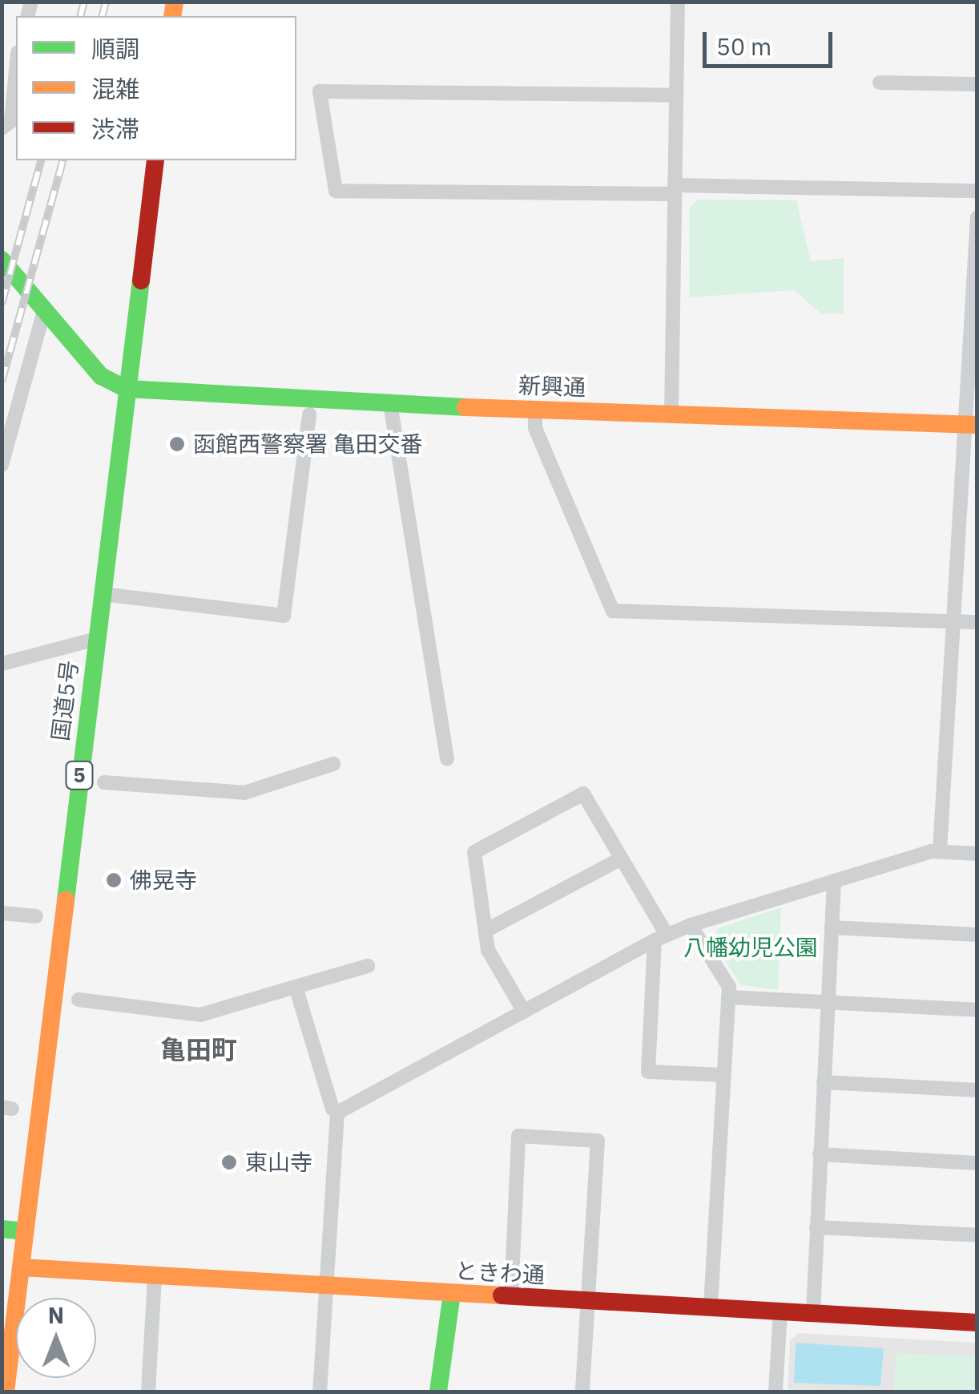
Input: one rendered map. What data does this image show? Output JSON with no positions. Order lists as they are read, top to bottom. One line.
{"streets":{"main road":["新興通","国道5号","5","ときわ通"]},"crossings":[["新興通","国道5号"],["国道5号","ときわ通"]],"districts":["亀田町"],"parks":["八幡幼児公園"],"places":["函館西警察署 亀田交番","佛晃寺","東山寺"],"legend":["順調","混雑","渋滞"],"scale_bar":"50 m","north":"top"}
